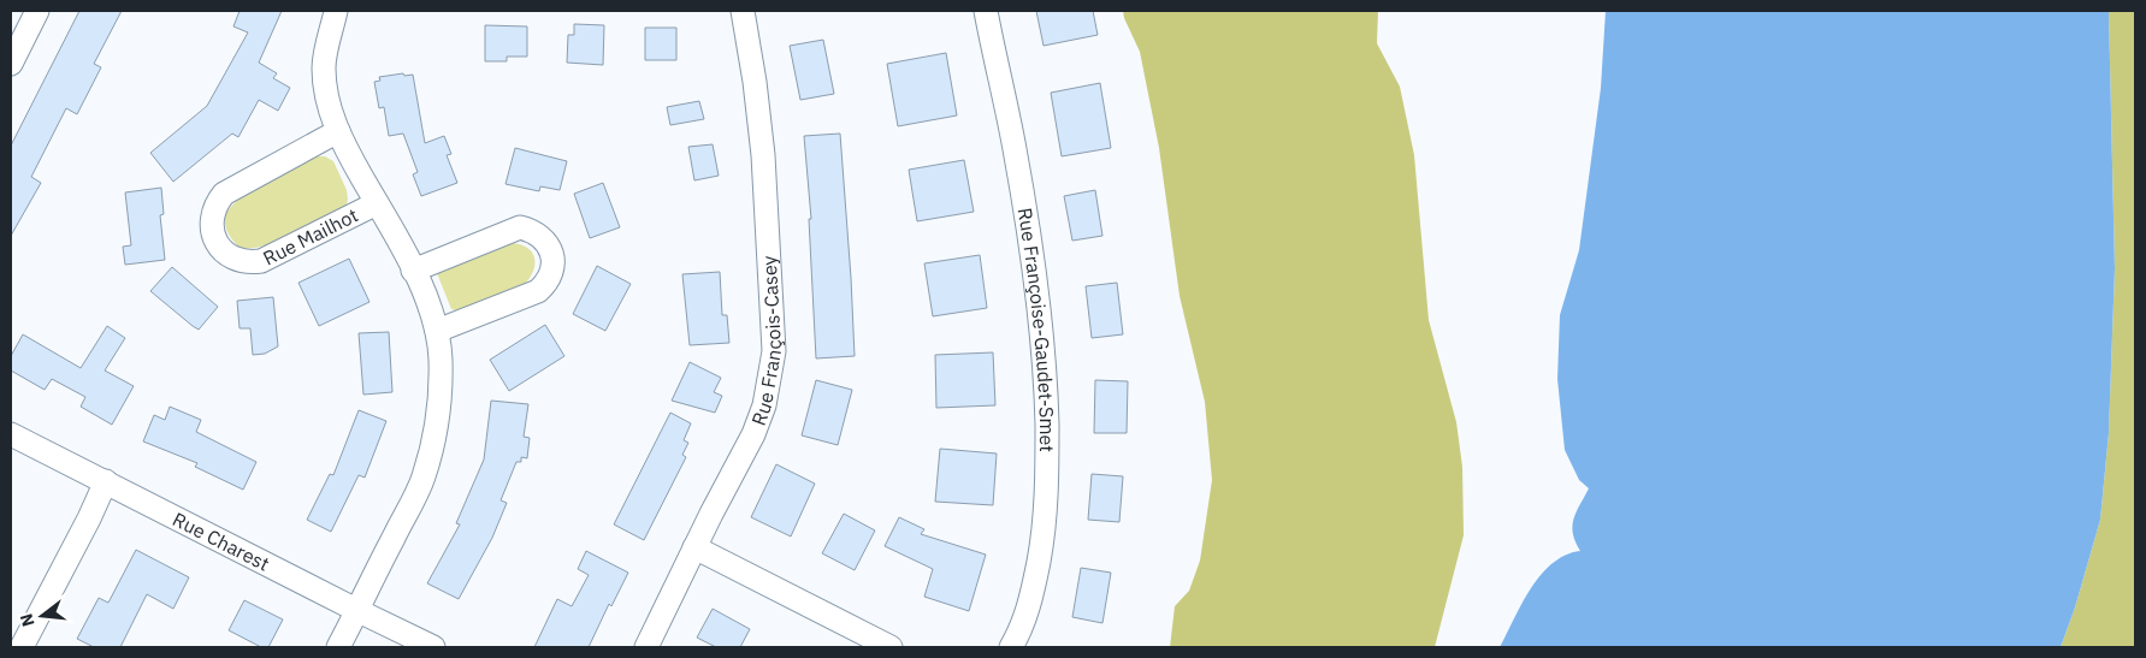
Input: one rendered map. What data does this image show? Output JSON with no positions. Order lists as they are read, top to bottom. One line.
{"streets":{"street":["Rue Mailhot","Rue Françoise-Gaudet-Smet","Rue François-Casey","Rue Charest"]},"crossings":[["Rue Mailhot","Rue Charest"]],"north":"left"}
